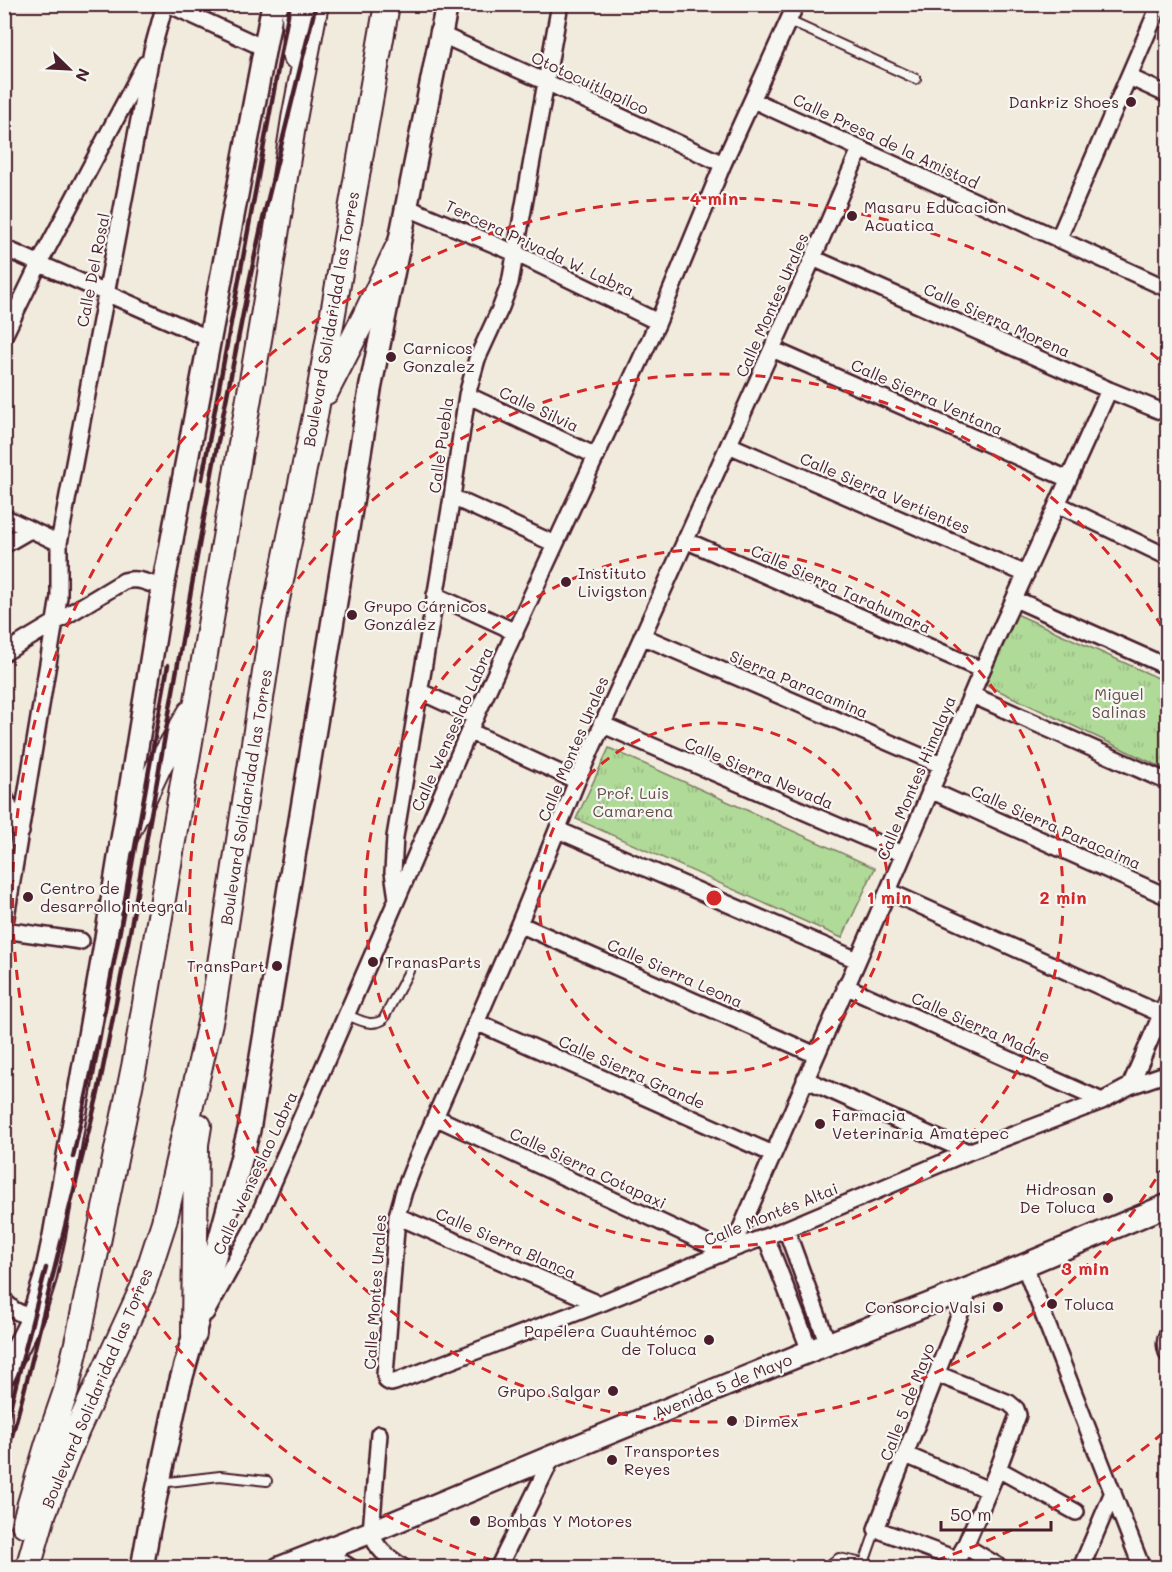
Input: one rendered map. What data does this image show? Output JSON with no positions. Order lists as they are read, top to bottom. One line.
{"streets":{"highway":["Boulevard Solidaridad las Torres"],"main road":["Avenida 5 de Mayo"],"street":["Ototocuitlapilco","Calle Presa de la Amistad","Tercera Privada W. Labra","Calle Del Rosal","Calle Montes Urales","Calle Sierra Morena","Calle Sierra Ventana","Calle Silvia","Calle Puebla","Calle Sierra Vertientes","Calle Sierra Tarahumara","Sierra Paracamina","Calle Wenseslao Labra","Calle Sierra Nevada","Calle Montes Himalaya","Calle Sierra Paracaima","Calle Sierra Leona","Calle Sierra Madre","Calle Sierra Grande","Calle Sierra Cotapaxi","Calle Montés Altai","Calle Sierra Blanca","Calle 5 de Mayo"]},"crossings":[["Ototocuitlapilco","Calle Puebla"],["Ototocuitlapilco","Calle Wenseslao Labra"],["Calle Presa de la Amistad","Calle Montes Urales"],["Calle Presa de la Amistad","Calle Wenseslao Labra"],["Tercera Privada W. Labra","Calle Puebla"],["Tercera Privada W. Labra","Calle Wenseslao Labra"],["Calle Montes Urales","Calle Sierra Morena"],["Calle Montes Urales","Calle Sierra Ventana"],["Calle Montes Urales","Calle Sierra Vertientes"],["Calle Montes Urales","Calle Sierra Tarahumara"],["Calle Montes Urales","Sierra Paracamina"],["Calle Montes Urales","Calle Sierra Nevada"],["Calle Montes Urales","Calle Sierra Leona"],["Calle Montes Urales","Calle Sierra Grande"],["Calle Montes Urales","Calle Sierra Cotapaxi"],["Calle Montes Urales","Calle Montés Altai"],["Calle Montes Urales","Calle Sierra Blanca"],["Calle Sierra Morena","Calle Montes Himalaya"],["Calle Sierra Ventana","Calle Montes Himalaya"],["Calle Silvia","Calle Puebla"],["Calle Silvia","Calle Wenseslao Labra"],["Calle Puebla","Calle Wenseslao Labra"],["Calle Sierra Vertientes","Calle Montes Himalaya"],["Calle Sierra Tarahumara","Calle Montes Himalaya"],["Sierra Paracamina","Calle Montes Himalaya"],["Calle Sierra Nevada","Calle Montes Himalaya"],["Calle Montes Himalaya","Calle Sierra Paracaima"],["Calle Montes Himalaya","Calle Sierra Leona"],["Calle Montes Himalaya","Calle Sierra Madre"],["Calle Montes Himalaya","Calle Sierra Grande"],["Calle Montes Himalaya","Calle Sierra Cotapaxi"],["Calle Montes Himalaya","Calle Montés Altai"],["Calle Sierra Madre","Calle Montés Altai"],["Calle Sierra Cotapaxi","Calle Montés Altai"],["Calle Montés Altai","Calle Sierra Blanca"],["Avenida 5 de Mayo","Calle 5 de Mayo"]],"parks":["Miguel Salinas","Prof. Luis Camarena"],"places":["Dankriz Shoes","Masaru Educacion Acuatica","Carnicos Gonzalez","Instituto Livigston","Grupo Cárnicos González","Centro de desarrollo integral","TranasParts","TransPart","Farmacia Veterinaria Amatepec","Hidrosan De Toluca","Toluca","Consorcio Valsi","Papelera Cuauhtémoc de Toluca","Grupo Salgar","Dirmex","Transportes Reyes","Bombas Y Motores"],"scale_bar":"50 m","north":"bottom right","rings":["4 min","1 min","2 min","3 min"]}
